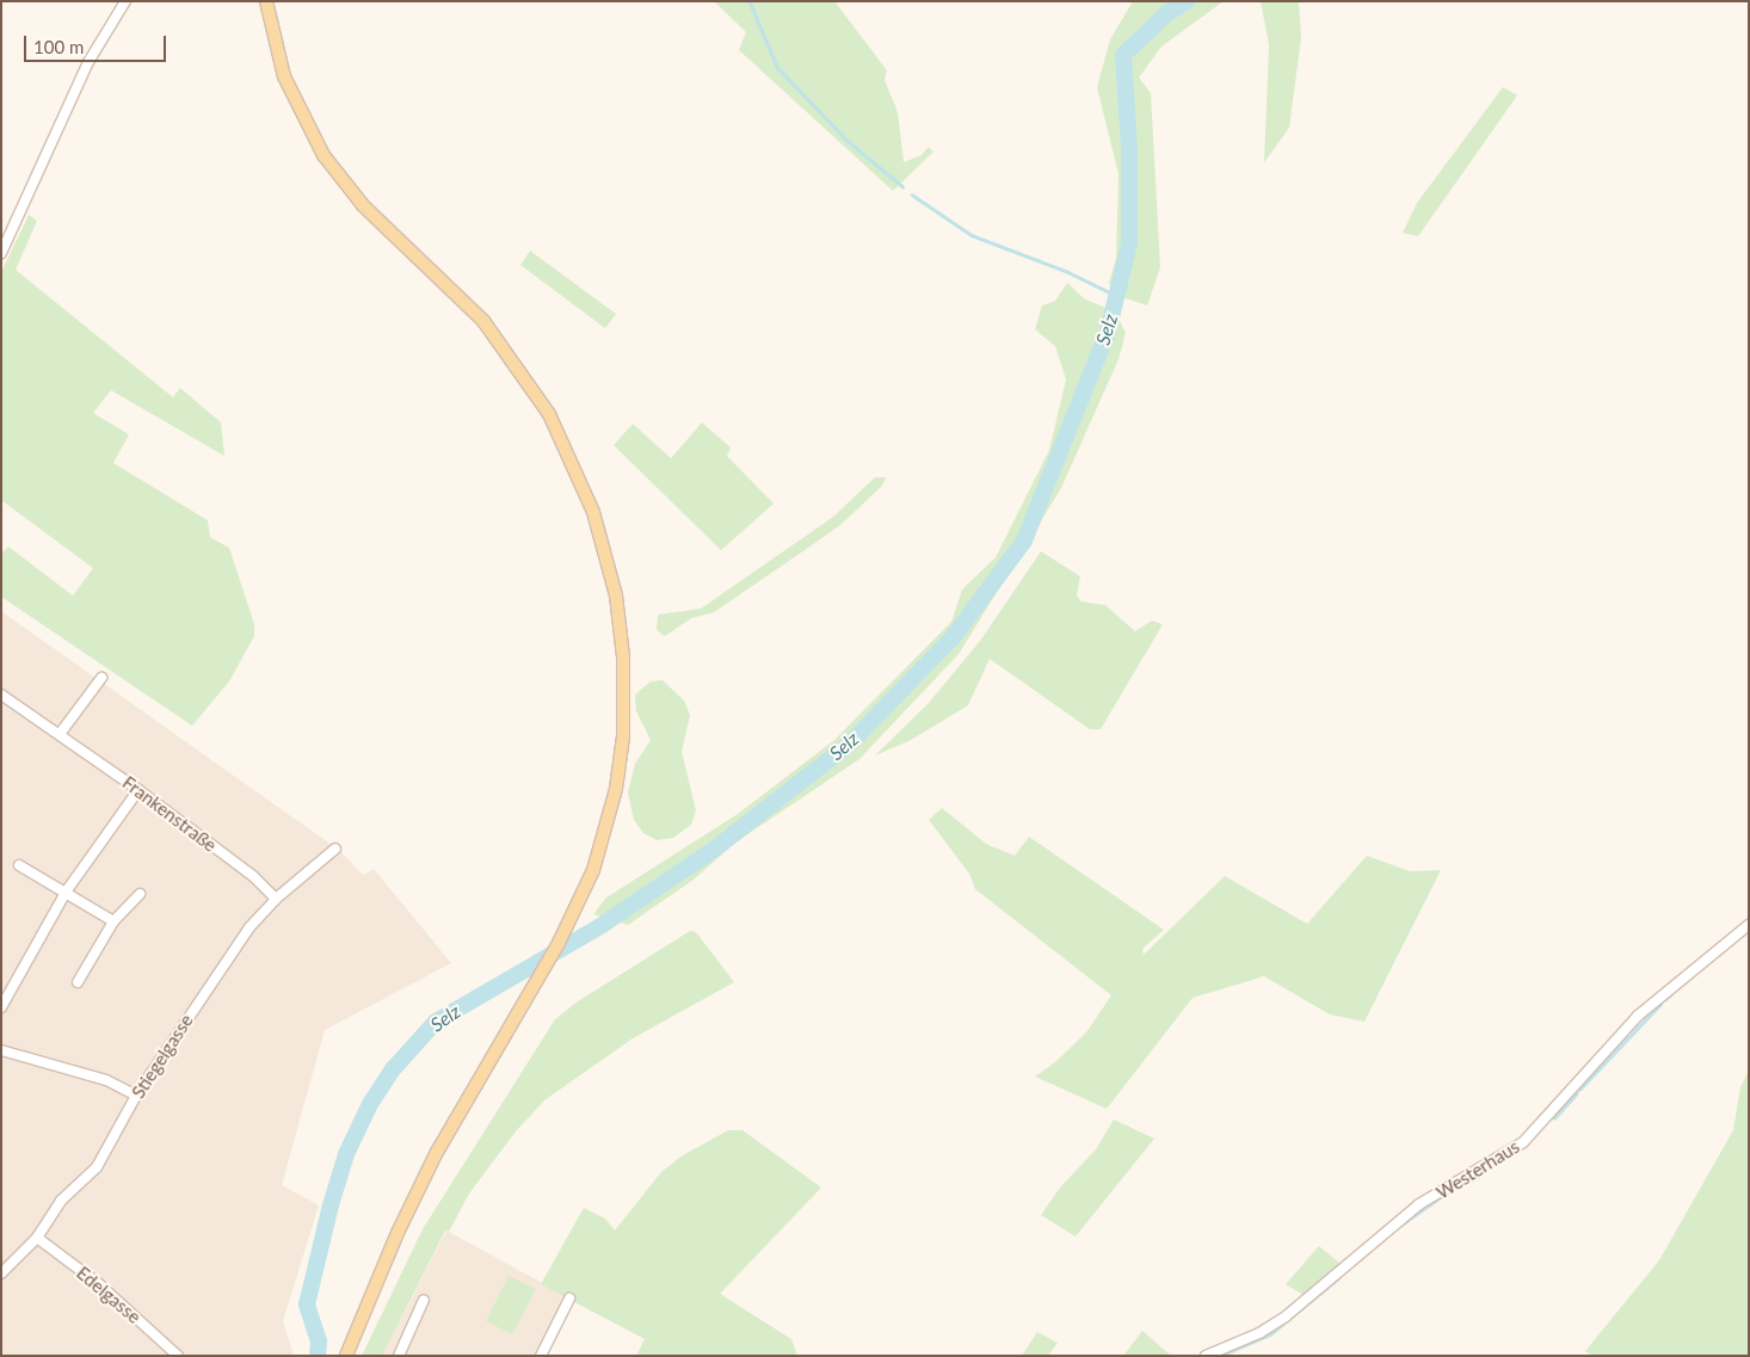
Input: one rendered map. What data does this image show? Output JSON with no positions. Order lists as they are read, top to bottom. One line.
{"streets":{"street":["Frankenstraße","Stiegelgasse","Westerhaus","Edelgasse"]},"crossings":[["Frankenstraße","Stiegelgasse"],["Stiegelgasse","Edelgasse"]],"water":["Selz"],"scale_bar":"100 m"}
